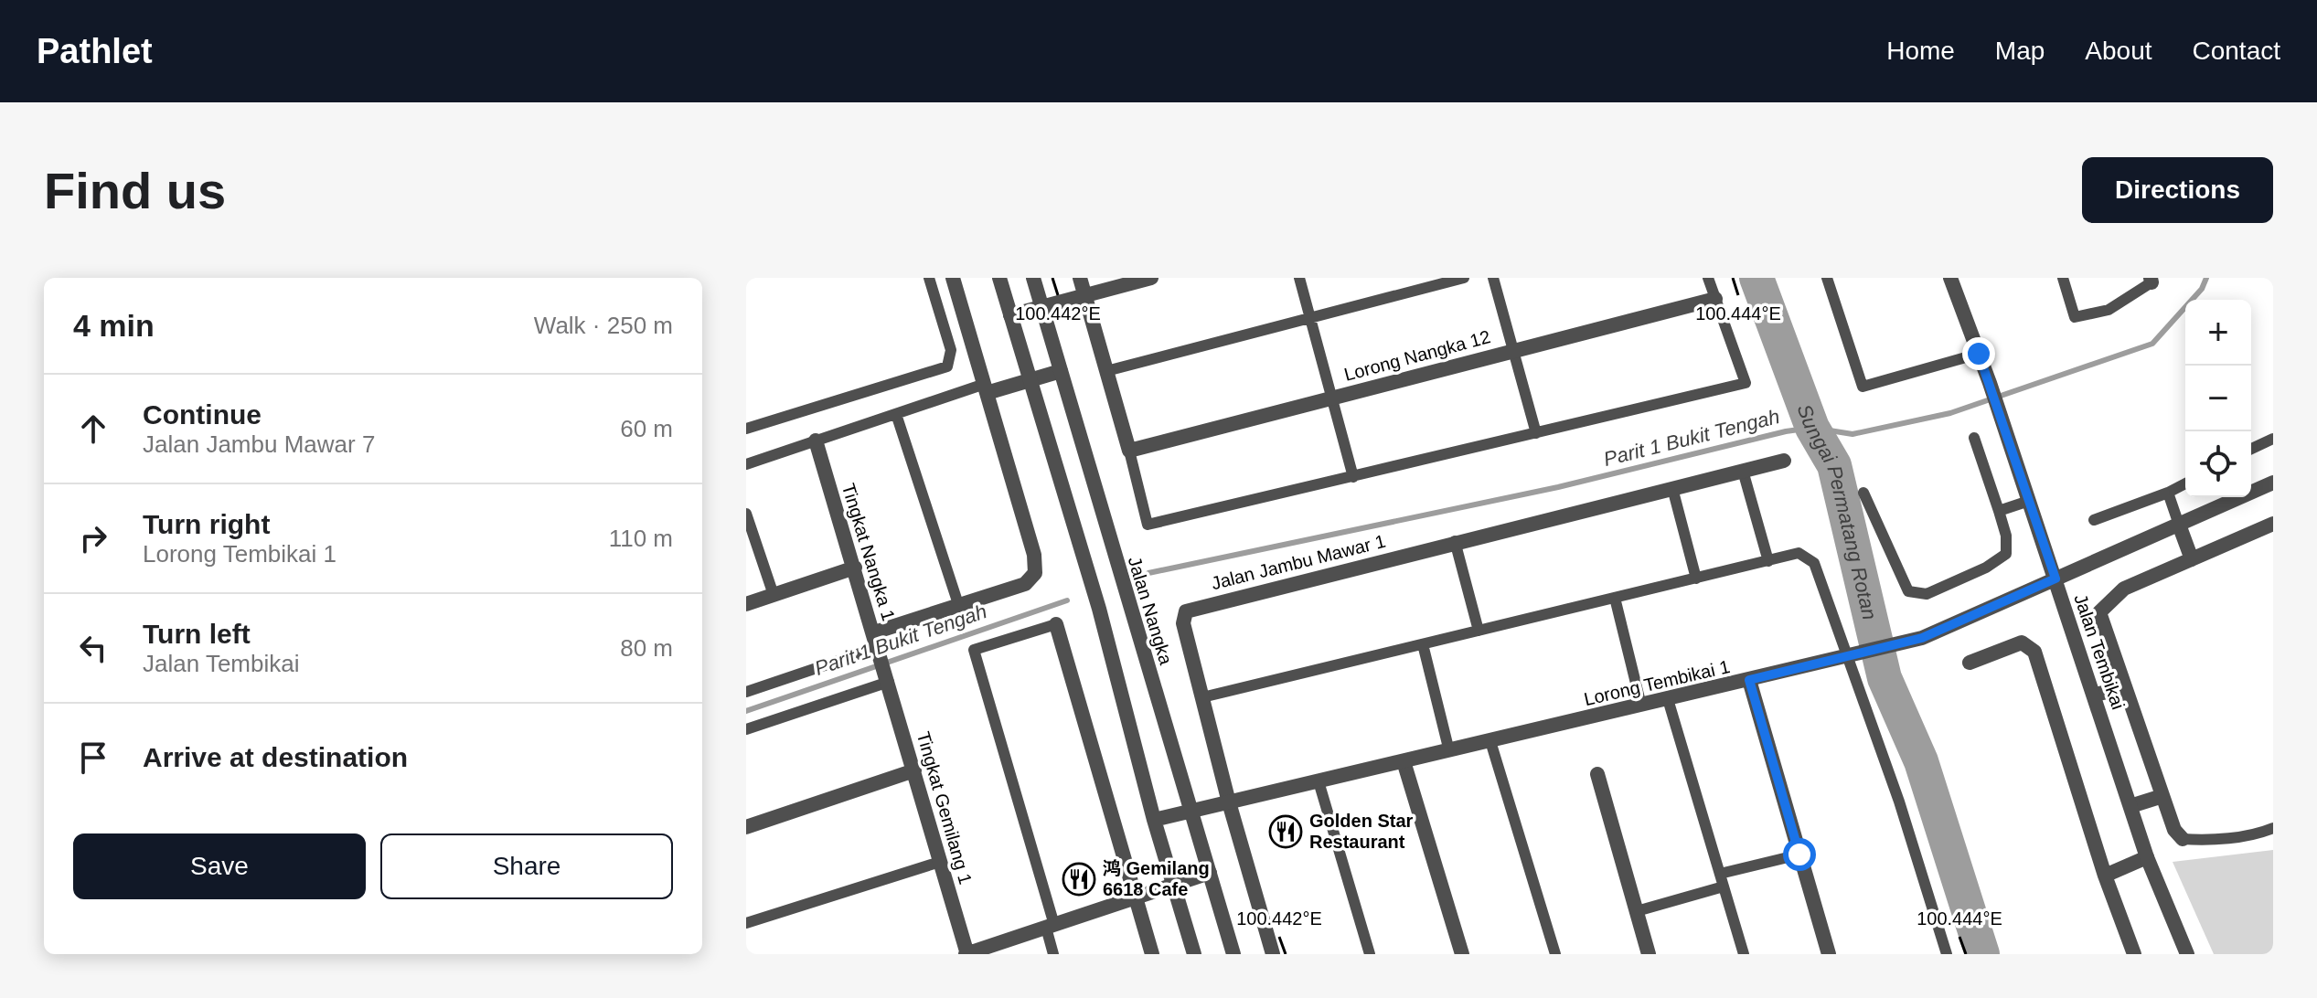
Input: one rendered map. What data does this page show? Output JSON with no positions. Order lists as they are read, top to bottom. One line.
{"streets":{"street":["Lorong Nangka 12","Tingkat Nangka 1","Jalan Jambu Mawar 1","Jalan Nangka","Jalan Tembikai","Lorong Tembikai 1","Tingkat Gemilang 1"]},"crossings":[["Tingkat Nangka 1","Tingkat Gemilang 1"],["Jalan Jambu Mawar 1","Lorong Tembikai 1"],["Jalan Nangka","Lorong Tembikai 1"],["Jalan Tembikai","Lorong Tembikai 1"]],"water":["Parit 1 Bukit Tengah","Sungai Permatang Rotan"],"places":{"restaurant":["Golden Star Restaurant","鸿 Gemilang 6618 Cafe"]},"page":{"header":"Pathlet","nav":["Home","Map","About","Contact"],"buttons":["Directions",["Save","Share"]],"title":"Find us","heading":["4 min","Walk · 250 m"],"map_buttons":["+","−"],"list":[["Continue","Jalan Jambu Mawar 7","60 m"],["Turn right","Lorong Tembikai 1","110 m"],["Turn left","Jalan Tembikai","80 m"],"Arrive at destination"]},"coordinates":["100.442°E","100.444°E"]}
